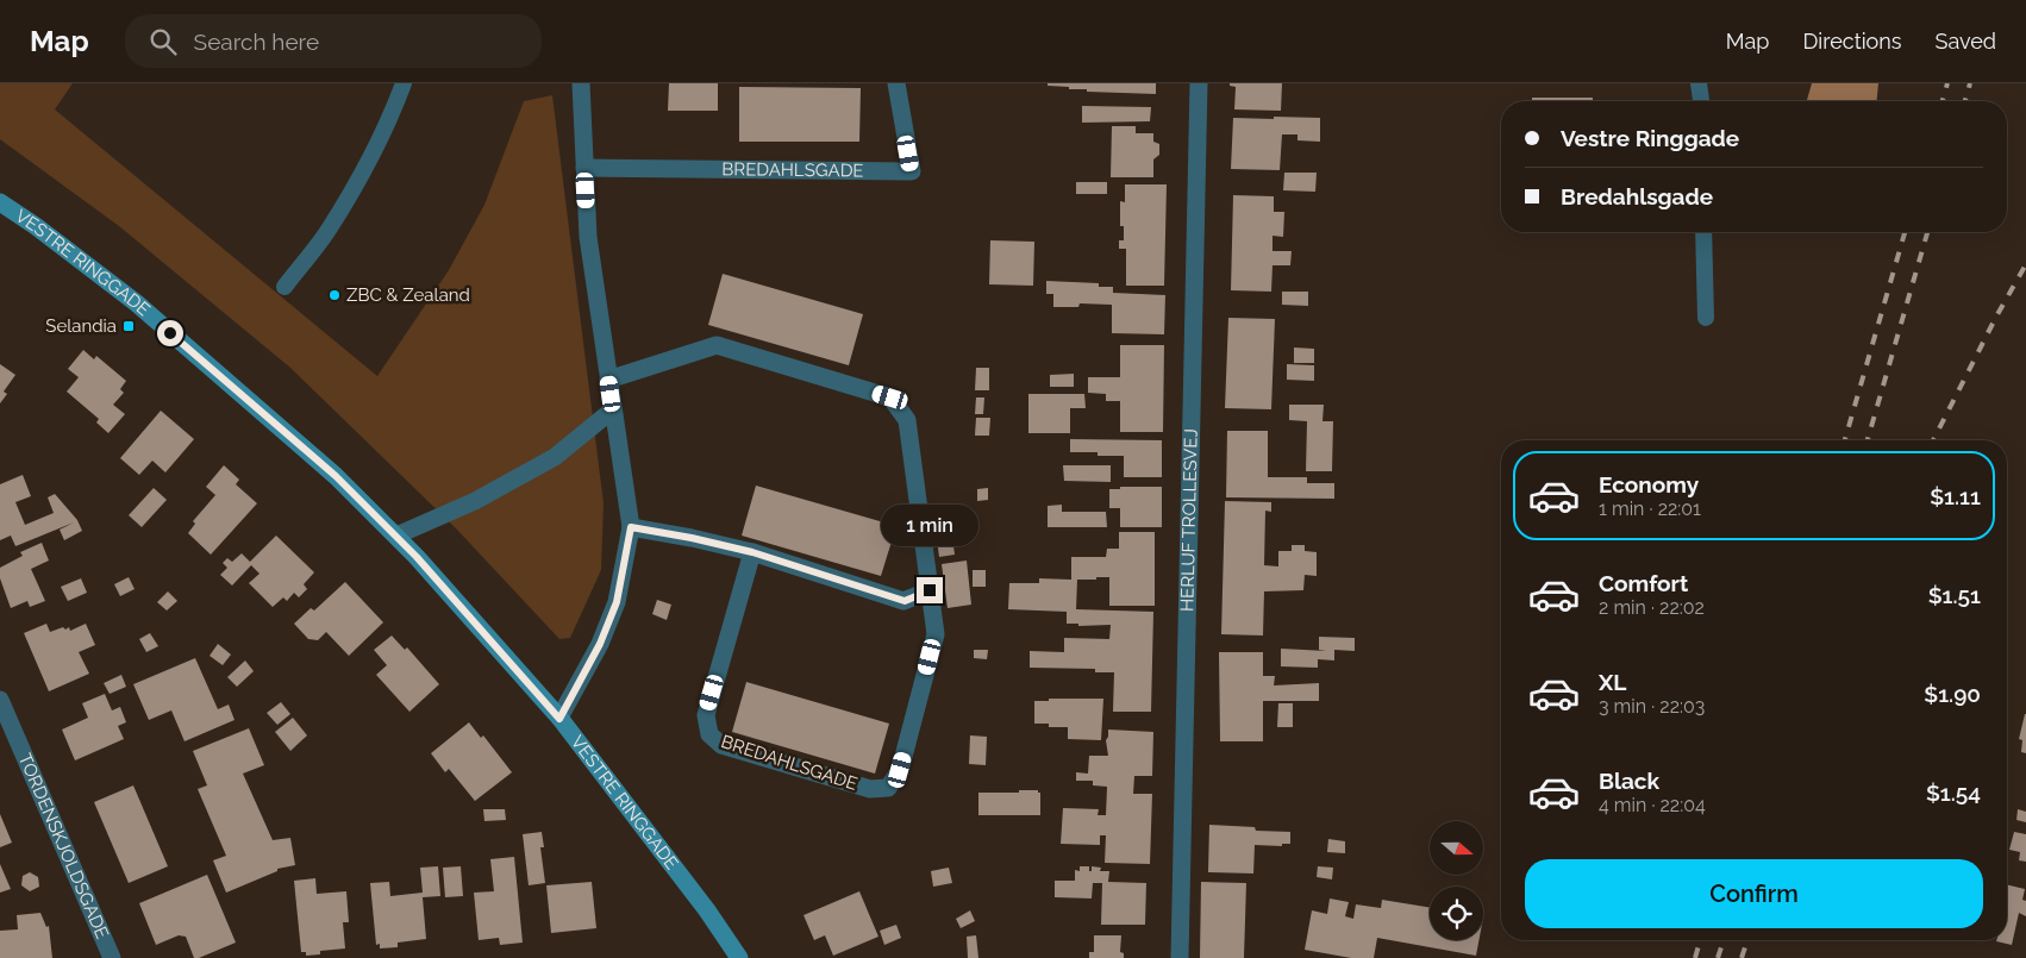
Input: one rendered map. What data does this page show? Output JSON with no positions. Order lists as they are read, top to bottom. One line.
{"streets":{"street":["BREDAHLSGADE","VESTRE RINGGADE","HERLUF TROLLESVEJ","TORDENSKJOLDSGADE"]},"places":{"other":["ZBC & Zealand"],"transit":["Selandia"]},"north":"right","page":{"header":"Map","search":"Search here","nav":["Map","Directions","Saved"],"banner":["Vestre Ringgade","Bredahlsgade"],"list":[{"name":"Economy","note":"1 min · 22:01","value":"$1.11"},{"name":"Comfort","note":"2 min · 22:02","value":"$1.51"},{"name":"XL","note":"3 min · 22:03","value":"$1.90"},{"name":"Black","note":"4 min · 22:04","value":"$1.54"}],"bubble":"1 min","buttons":"Confirm"}}
